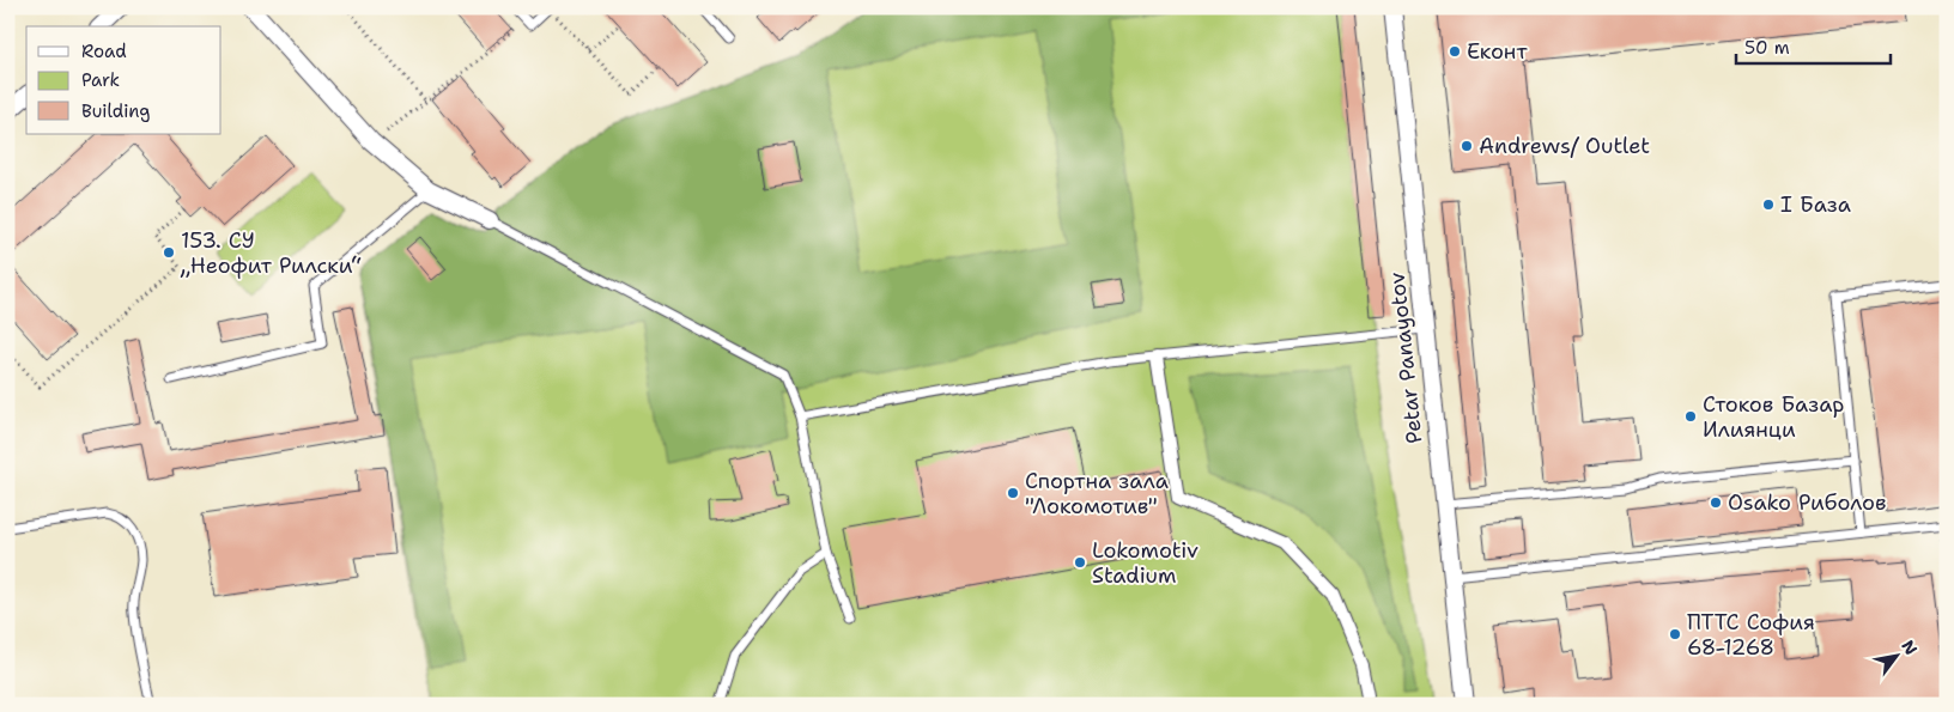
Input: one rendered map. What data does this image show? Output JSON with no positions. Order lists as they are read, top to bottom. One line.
{"streets":{"street":["Petar Panayotov"]},"places":["Еконт","Andrews/ Outlet","I База","153. СУ „Неофит Рилски“","Стоков Базар Илиянци","Спортна зала \"Локомотив\"","Osako Риболов","Lokomotiv Stadium","ПТТС София 68-1268"],"legend":["Road","Park","Building"],"scale_bar":"50 m","north":"top right"}
